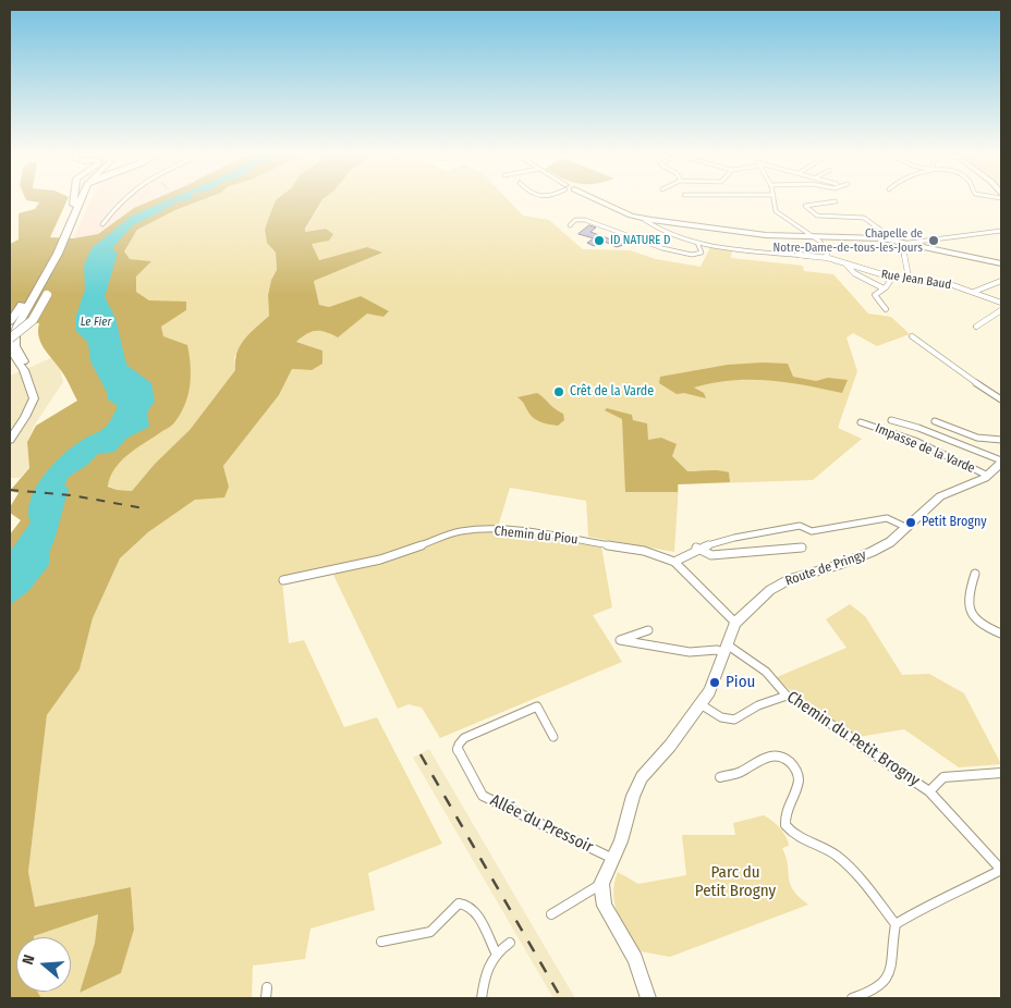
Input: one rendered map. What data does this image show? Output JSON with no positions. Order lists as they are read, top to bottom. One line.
{"streets":{"street":["Rue Jean Baud","Impasse de la Varde","Chemin du Piou","Route de Pringy","Chemin du Petit Brogny","Allée du Pressoir"]},"crossings":[["Impasse de la Varde","Route de Pringy"],["Chemin du Piou","Route de Pringy"],["Route de Pringy","Chemin du Petit Brogny"],["Route de Pringy","Allée du Pressoir"]],"water":["Le Fier"],"parks":["Parc du Petit Brogny"],"places":["ID NATURE D","Chapelle de Notre-Dame-de-tous-les-Jours","Crêt de la Varde","Petit Brogny","Piou"],"north":"left"}
